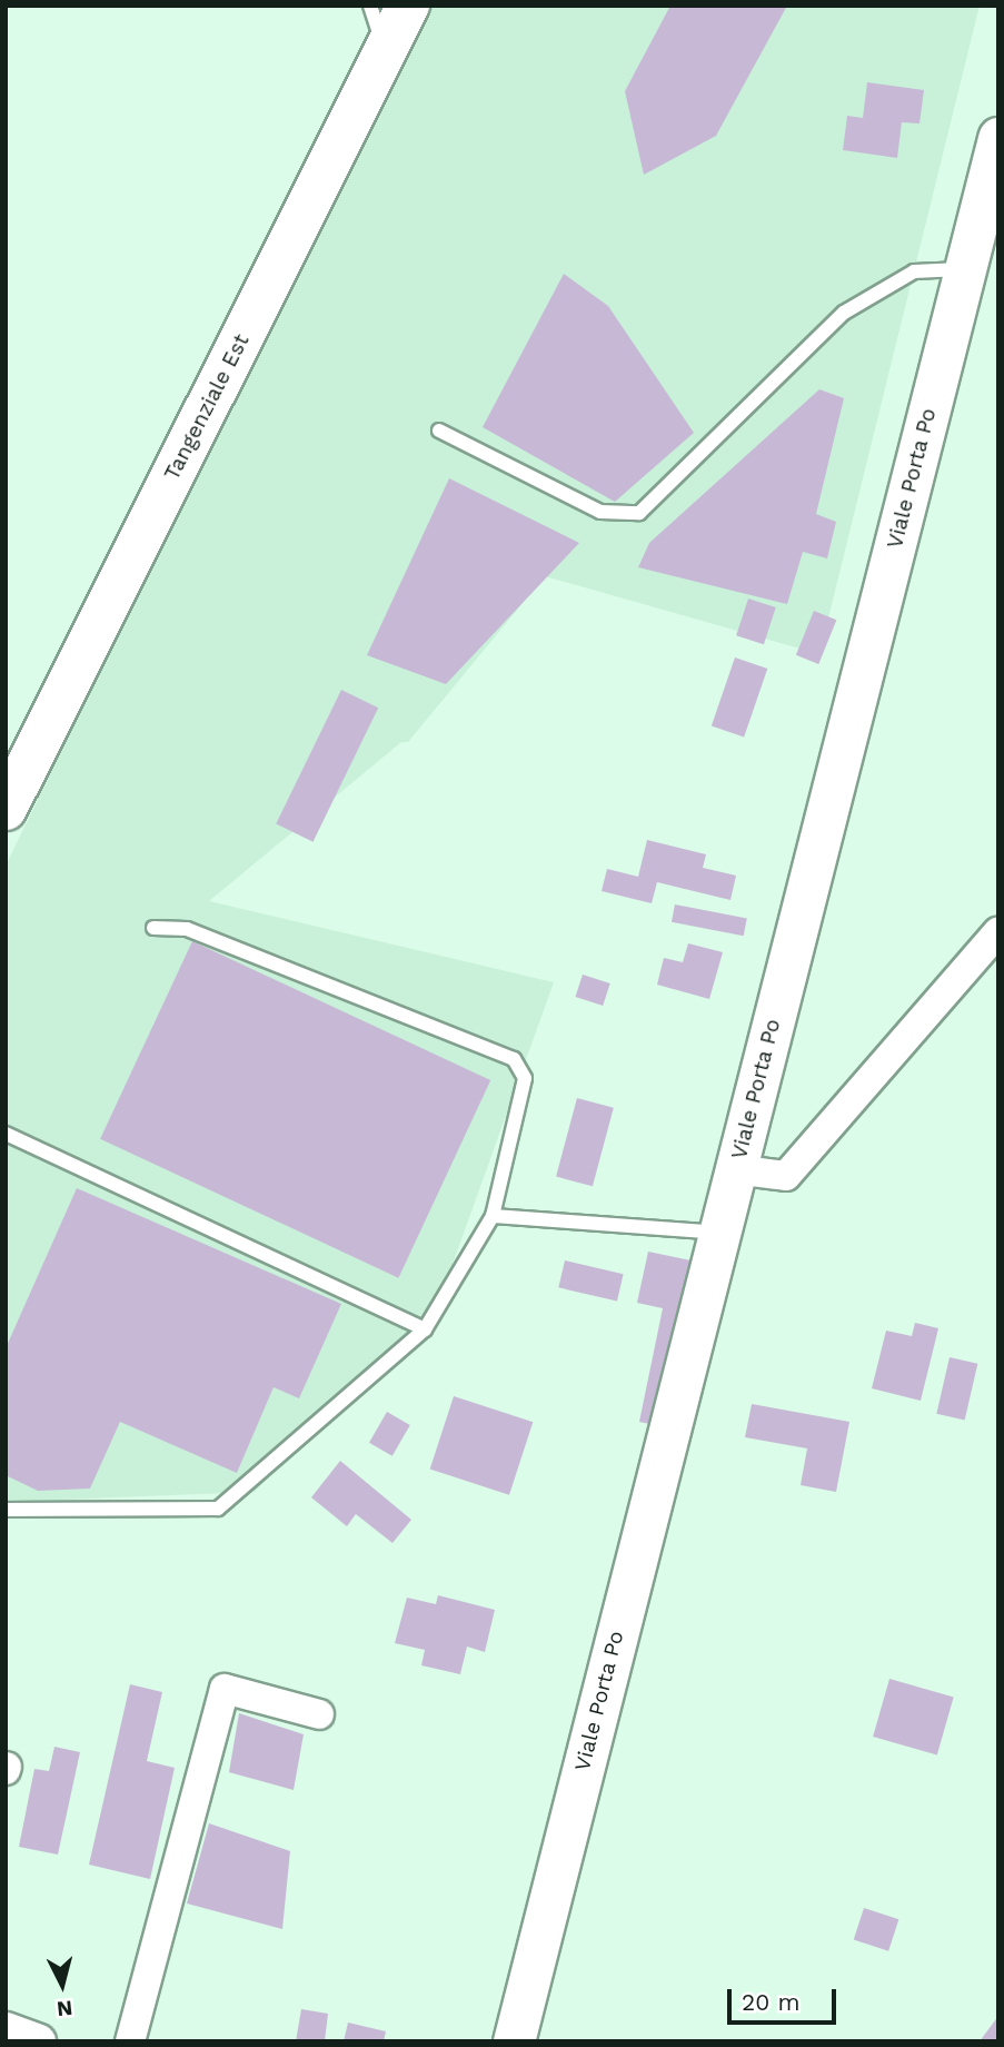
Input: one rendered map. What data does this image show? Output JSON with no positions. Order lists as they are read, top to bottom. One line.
{"streets":{"main road":["Tangenziale Est","Viale Porta Po"]},"scale_bar":"20 m","north":"bottom"}
